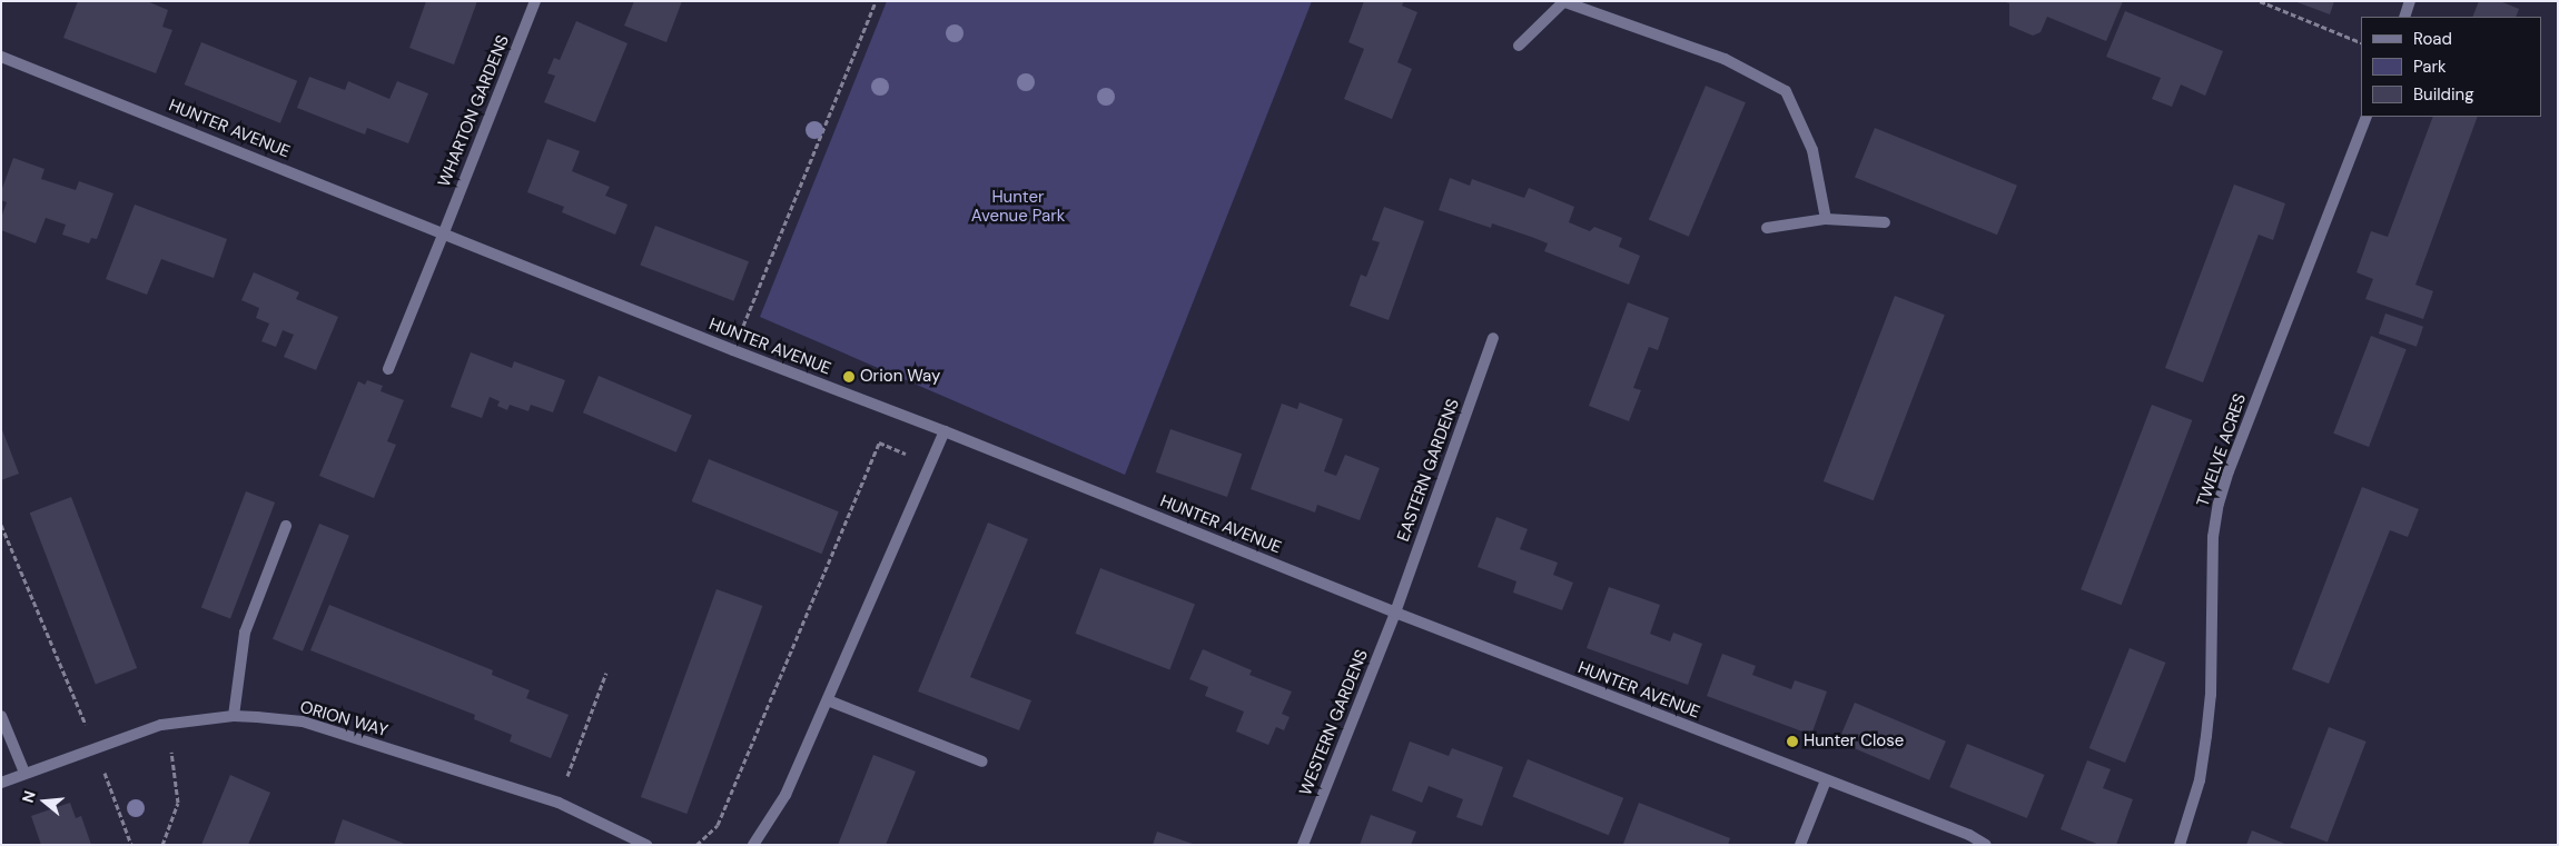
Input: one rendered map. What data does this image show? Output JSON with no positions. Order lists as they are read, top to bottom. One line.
{"streets":{"street":["WHARTON GARDENS","HUNTER AVENUE","TWELVE ACRES","EASTERN GARDENS","ORION WAY","WESTERN GARDENS"]},"crossings":[["WHARTON GARDENS","HUNTER AVENUE"],["HUNTER AVENUE","EASTERN GARDENS"],["HUNTER AVENUE","WESTERN GARDENS"],["EASTERN GARDENS","WESTERN GARDENS"]],"parks":["Hunter Avenue Park"],"places":["Orion Way","Hunter Close"],"legend":["Road","Park","Building"],"north":"left"}
